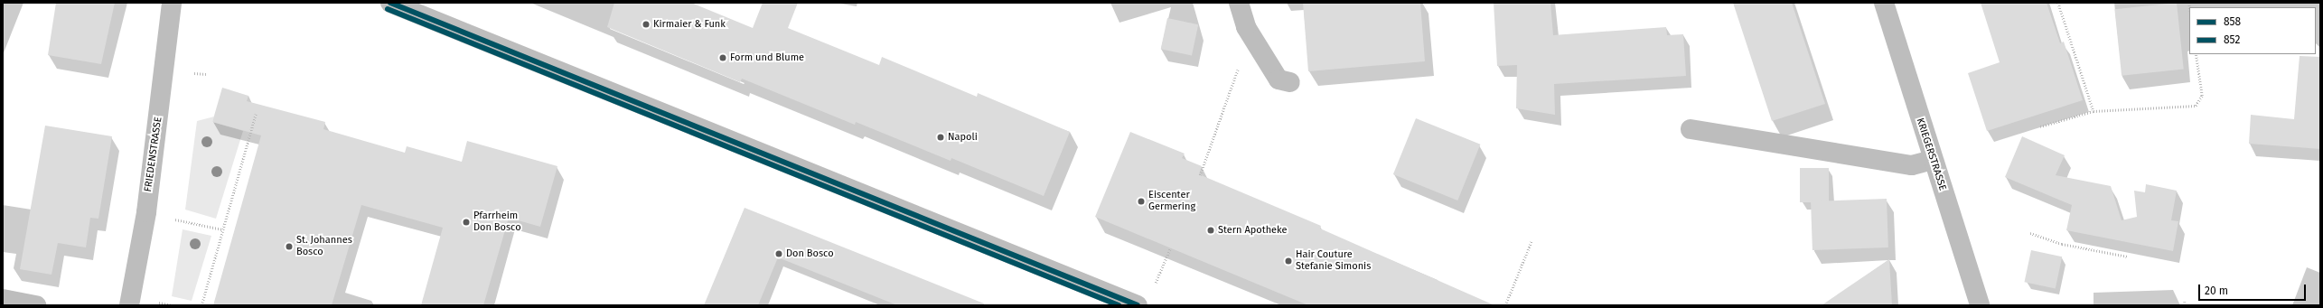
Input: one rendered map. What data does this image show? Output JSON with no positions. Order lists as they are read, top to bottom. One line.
{"streets":{"street":["FRIEDENSTRASSE","KRIEGERSTRASSE"]},"places":["Kirmaier & Funk","Form und Blume","Napoli","Eiscenter Germering","Pfarrheim Don Bosco","Stern Apotheke","St. Johannes Bosco","Don Bosco","Hair Couture Stefanie Simonis"],"lines":["transit line 858","transit line 852"],"legend":["858","852"],"scale_bar":"20 m"}
